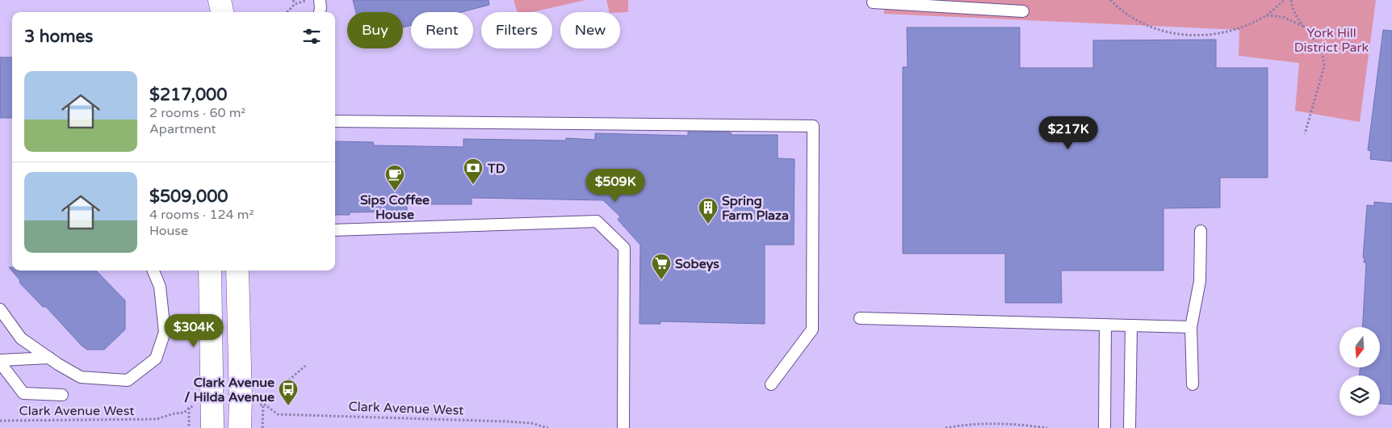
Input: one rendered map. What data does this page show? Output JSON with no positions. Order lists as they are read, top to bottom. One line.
{"streets":{"path":["Clark Avenue West"]},"parks":["York Hill District Park"],"places":{"bank":["TD"],"cafe":["Sips Coffee House"],"building":["Spring Farm Plaza"],"supermarket":["Sobeys"],"bus stop":["Clark Avenue / Hilda Avenue"]},"north":"bottom","page":{"chip":["Buy","Rent","Filters","New"],"heading":"3 homes","list":[{"name":"$217,000","note":"2 rooms · 60 m² · Apartment"},{"name":"$509,000","note":"4 rooms · 124 m² · House"}],"price":["$217K","$509K","$304K"]}}
